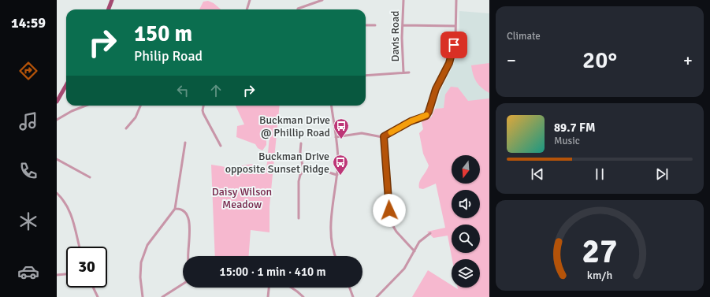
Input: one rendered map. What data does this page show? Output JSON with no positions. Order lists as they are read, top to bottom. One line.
{"streets":{"street":["Davis Road"]},"parks":["Daisy Wilson Meadow"],"places":{"bus stop":["Buckman Drive @ Phillip Road","Buckman Drive opposite Sunset Ridge"]},"north":"bottom","page":{"tabs":"14:59","tile":"Climate","turn":["150 m","Philip Road"],"heat":["−","20°","+"],"song":["89.7 FM","Music"],"limit":"30","trip":"15:00 · 1 min · 410 m","gauge":["27","km/h"]}}
